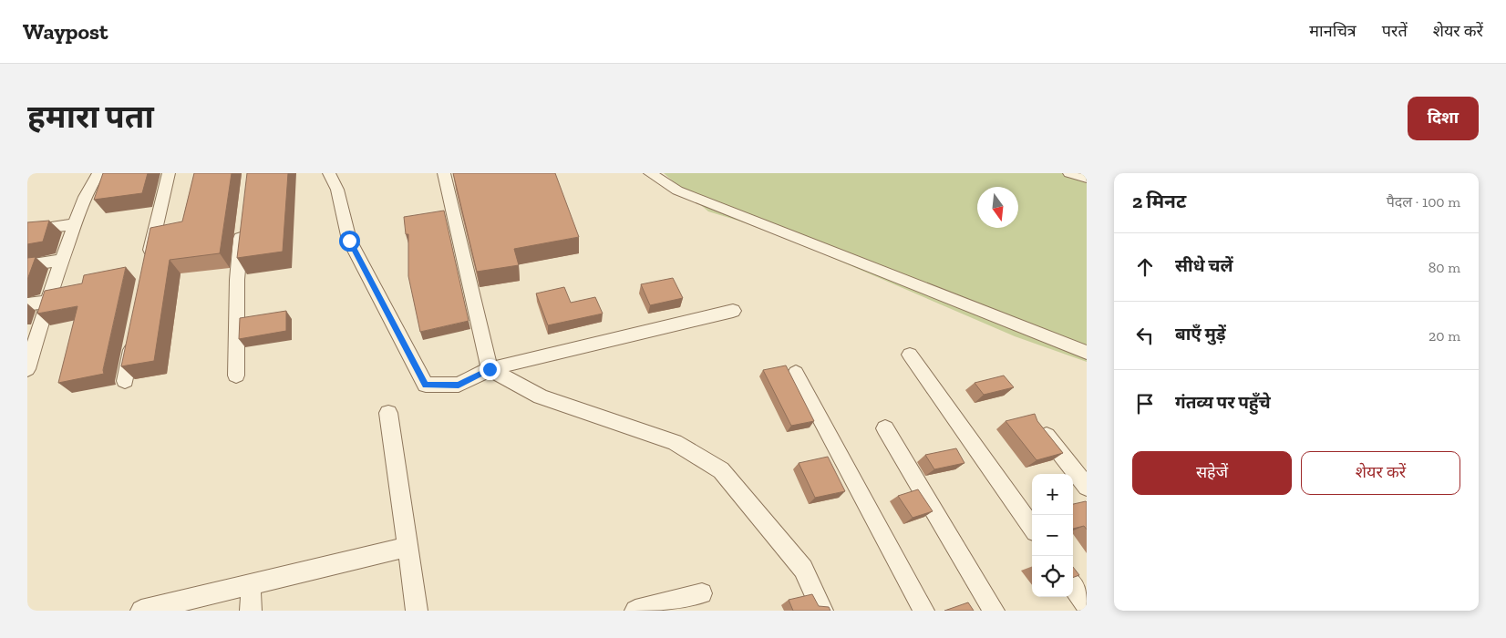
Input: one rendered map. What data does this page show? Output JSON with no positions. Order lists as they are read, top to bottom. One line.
{"north":"bottom","page":{"header":"Waypost","nav":["मानचित्र","परतें","शेयर करें"],"buttons":["दिशा",["सहेजें","शेयर करें"]],"title":"हमारा पता","heading":["2 मिनट","पैदल · 100 m"],"list":[["सीधे चलें","80 m"],["बाएँ मुड़ें","20 m"],"गंतव्य पर पहुँचे"],"map_buttons":["+","−"]}}
